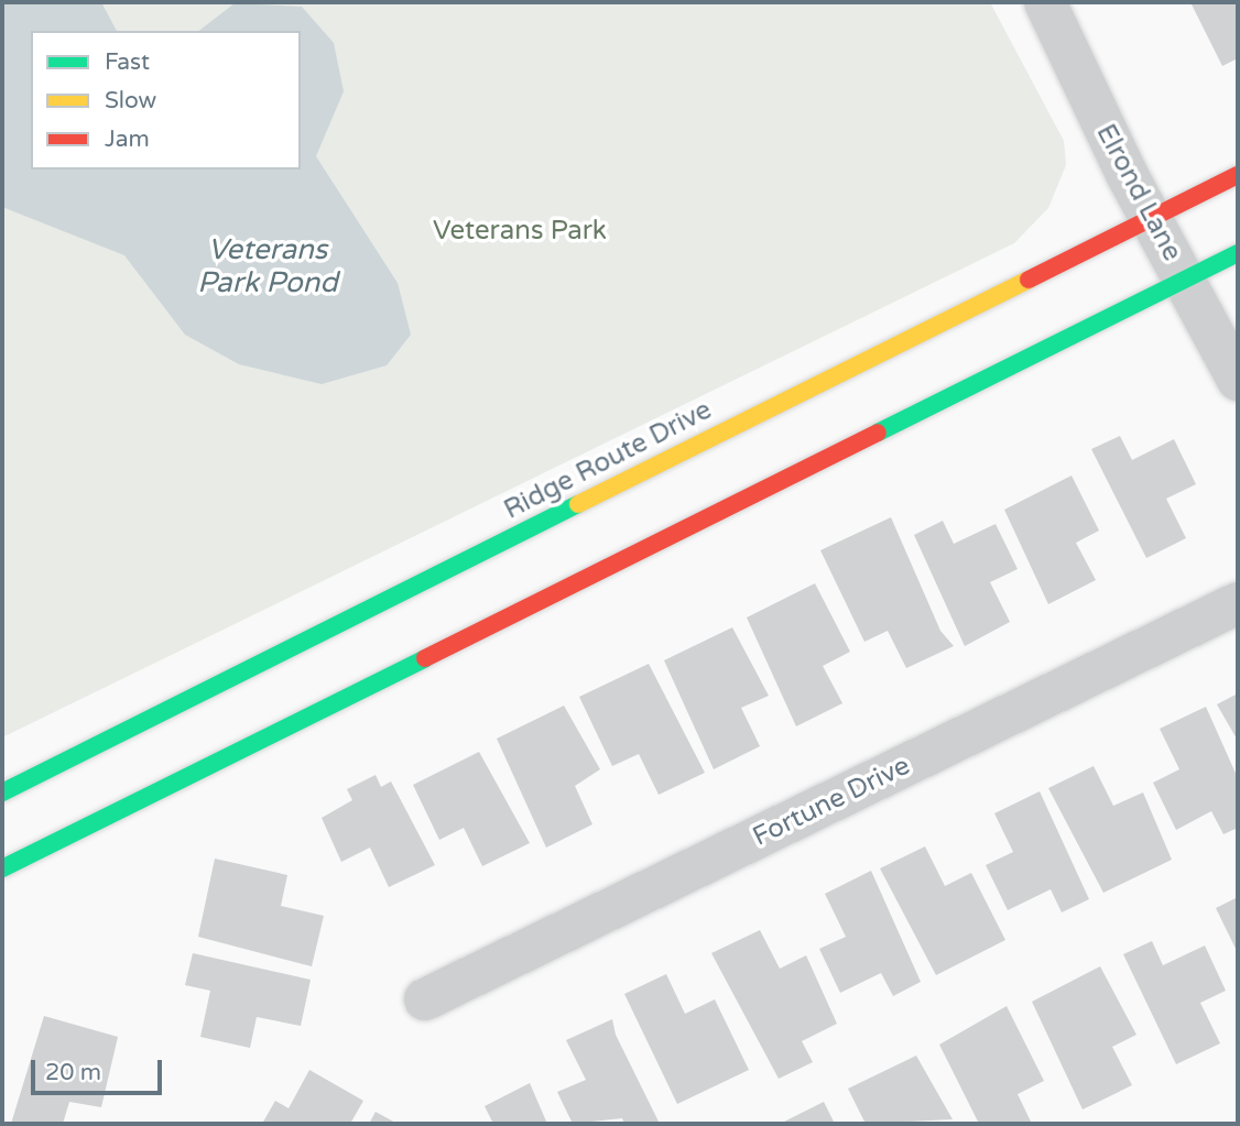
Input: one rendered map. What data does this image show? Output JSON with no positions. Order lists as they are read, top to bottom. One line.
{"streets":{"main road":["Ridge Route Drive"],"street":["Elrond Lane","Fortune Drive"]},"crossings":[["Elrond Lane","Ridge Route Drive"]],"water":["Veterans Park Pond"],"parks":["Veterans Park"],"legend":["Fast","Slow","Jam"],"scale_bar":"20 m"}
